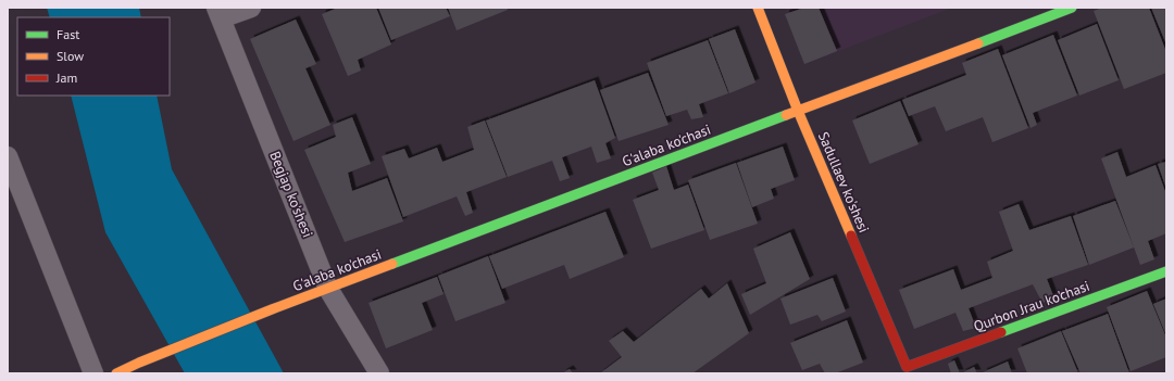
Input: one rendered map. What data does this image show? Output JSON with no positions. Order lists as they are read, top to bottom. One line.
{"streets":{"street":["G'alaba ko'chasi","Sadullaev ko'shesi","Begjap ko'shesi","Qurbon Jrau ko'chasi"]},"crossings":[["G'alaba ko'chasi","Sadullaev ko'shesi"],["G'alaba ko'chasi","Begjap ko'shesi"],["Sadullaev ko'shesi","Qurbon Jrau ko'chasi"]],"legend":["Fast","Slow","Jam"]}
